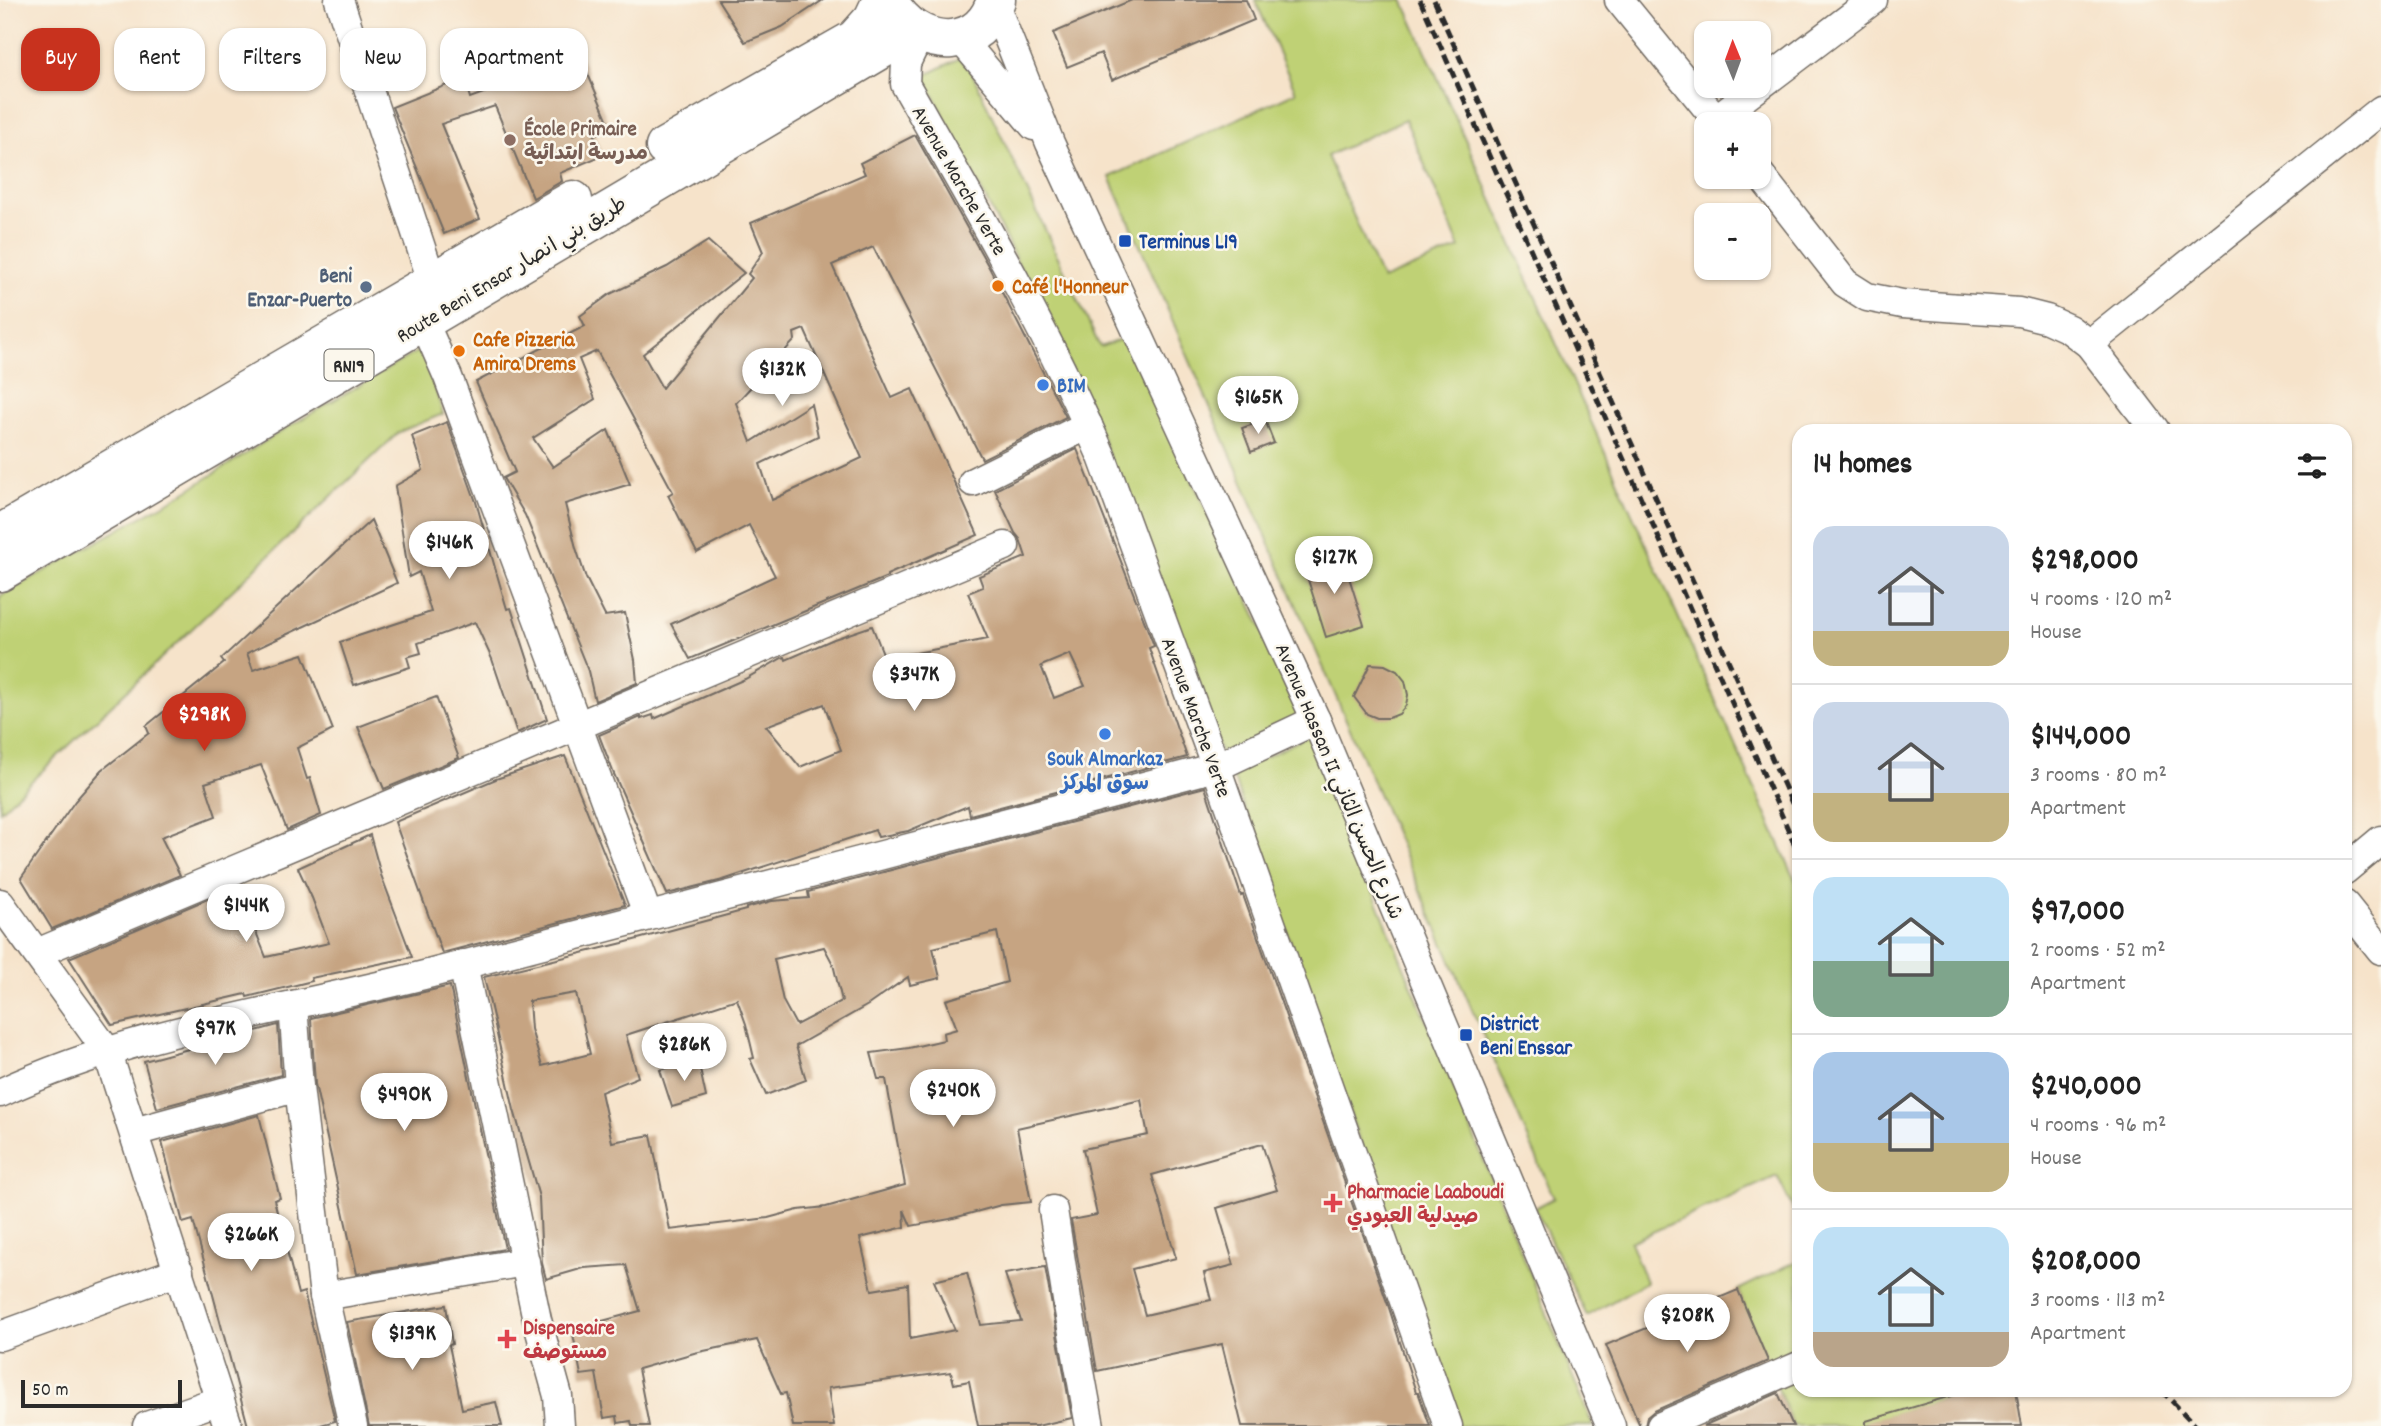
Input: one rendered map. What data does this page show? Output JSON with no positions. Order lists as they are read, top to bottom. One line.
{"streets":{"highway":["Route Beni Ensar طريق بني انصار","RN19"],"street":["Avenue Marche Verte","Avenue Hassan II شارع الحسن الثاني"]},"crossings":[["Avenue Marche Verte","Route Beni Ensar طريق بني انصار"]],"places":{"other":["École Primaire مدرسة ابتدائية","Café l'Honneur","Beni Enzar-Puerto","Cafe Pizzeria Amira Drems","BIM","Souk Almarkaz سوق المركز"],"transit":["Terminus L19","District Beni Enssar"],"health":["Pharmacie Laaboudi صيدلية العبودي","Dispensaire مستوصف"]},"scale_bar":"50 m","north":"top","page":{"map_buttons":["+","−"],"chip":["Buy","Rent","Filters","New","Apartment"],"price":["$132K","$165K","$146K","$127K","$347K","$298K","$144K","$97K","$286K","$240K","$490K","$266K","$208K","$139K"],"heading":"14 homes","list":[{"name":"$298,000","note":"4 rooms · 120 m² · House"},{"name":"$144,000","note":"3 rooms · 80 m² · Apartment"},{"name":"$97,000","note":"2 rooms · 52 m² · Apartment"},{"name":"$240,000","note":"4 rooms · 96 m² · House"},{"name":"$208,000","note":"3 rooms · 113 m² · Apartment"}],"scale":"50 m"}}
